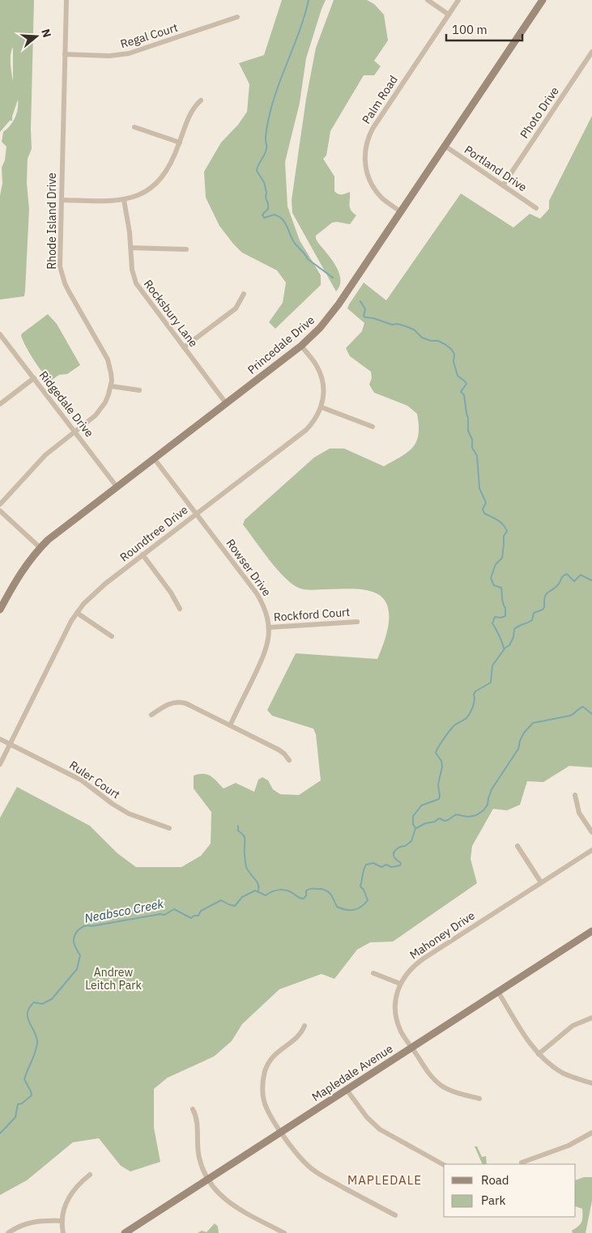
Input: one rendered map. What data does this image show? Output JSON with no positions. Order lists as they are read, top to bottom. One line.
{"streets":{"street":["Regal Court","Palm Road","Photo Drive","Portland Drive","Rhode Island Drive","Rocksbury Lane","Princedale Drive","Ridgedale Drive","Roundtree Drive","Rowser Drive","Rockford Court","Ruler Court","Mahoney Drive","Mapledale Avenue"]},"crossings":[["Regal Court","Rhode Island Drive"],["Palm Road","Princedale Drive"],["Photo Drive","Portland Drive"],["Portland Drive","Princedale Drive"],["Rhode Island Drive","Ridgedale Drive"],["Rocksbury Lane","Princedale Drive"],["Princedale Drive","Ridgedale Drive"],["Princedale Drive","Roundtree Drive"],["Princedale Drive","Rowser Drive"],["Roundtree Drive","Rowser Drive"],["Roundtree Drive","Ruler Court"],["Rowser Drive","Rockford Court"],["Mahoney Drive","Mapledale Avenue"]],"districts":["MAPLEDALE"],"water":["Neabsco Creek"],"parks":["Andrew Leitch Park"],"legend":["Road","Park"],"scale_bar":"100 m","north":"right"}
